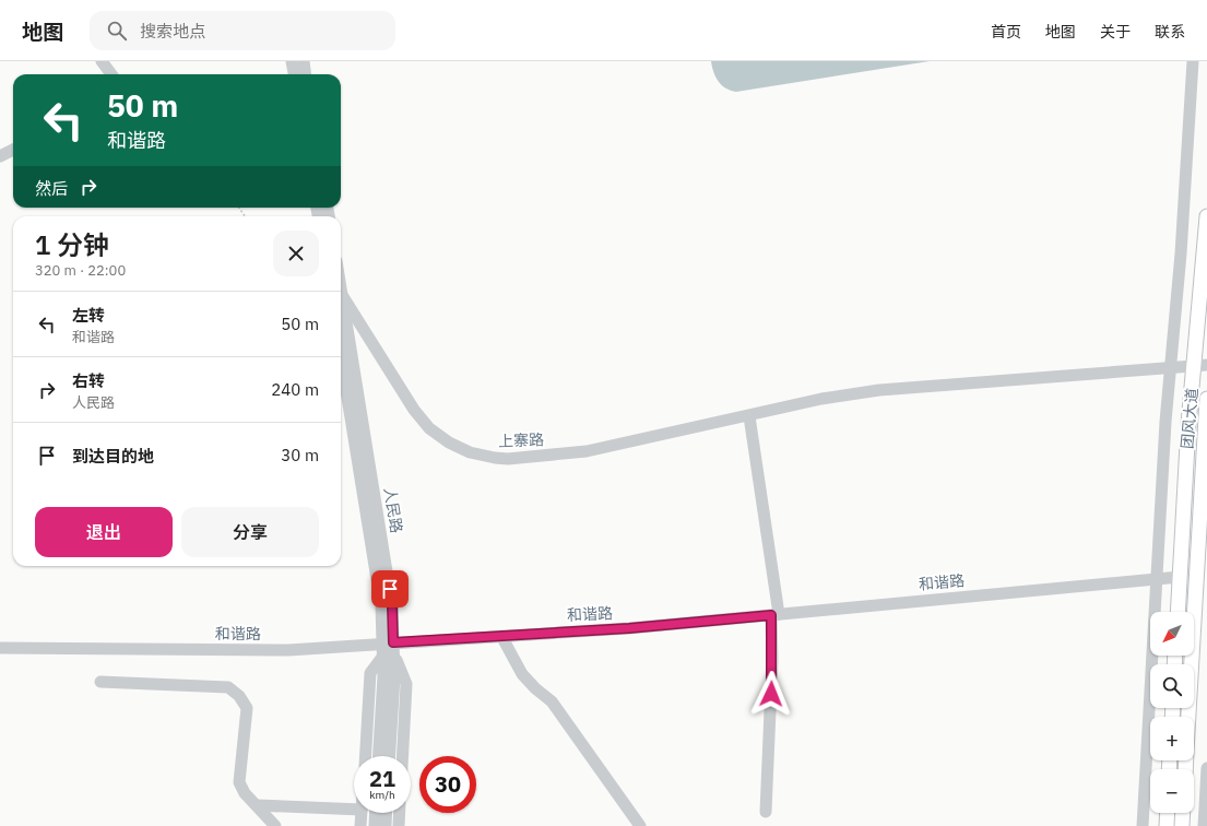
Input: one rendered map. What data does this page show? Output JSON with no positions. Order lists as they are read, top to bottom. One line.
{"streets":{"main road":["团风大道"],"street":["上寨路","人民路","和谐路"]},"crossings":[["团风大道","上寨路"],["团风大道","和谐路"],["上寨路","人民路"],["人民路","和谐路"]],"north":"bottom left","page":{"header":"地图","search":"搜索地点","nav":["首页","地图","关于","联系"],"turn":["50 m","和谐路"],"then":"然后","heading":["1 分钟","320 m · 22:00"],"list":[{"name":"左转","note":"和谐路","value":"50 m"},{"name":"右转","note":"人民路","value":"240 m"},{"name":"到达目的地","value":"30 m"}],"buttons":["退出","分享"],"map_buttons":["+","−"],"speed":"21 km/h","limit":"30"}}
